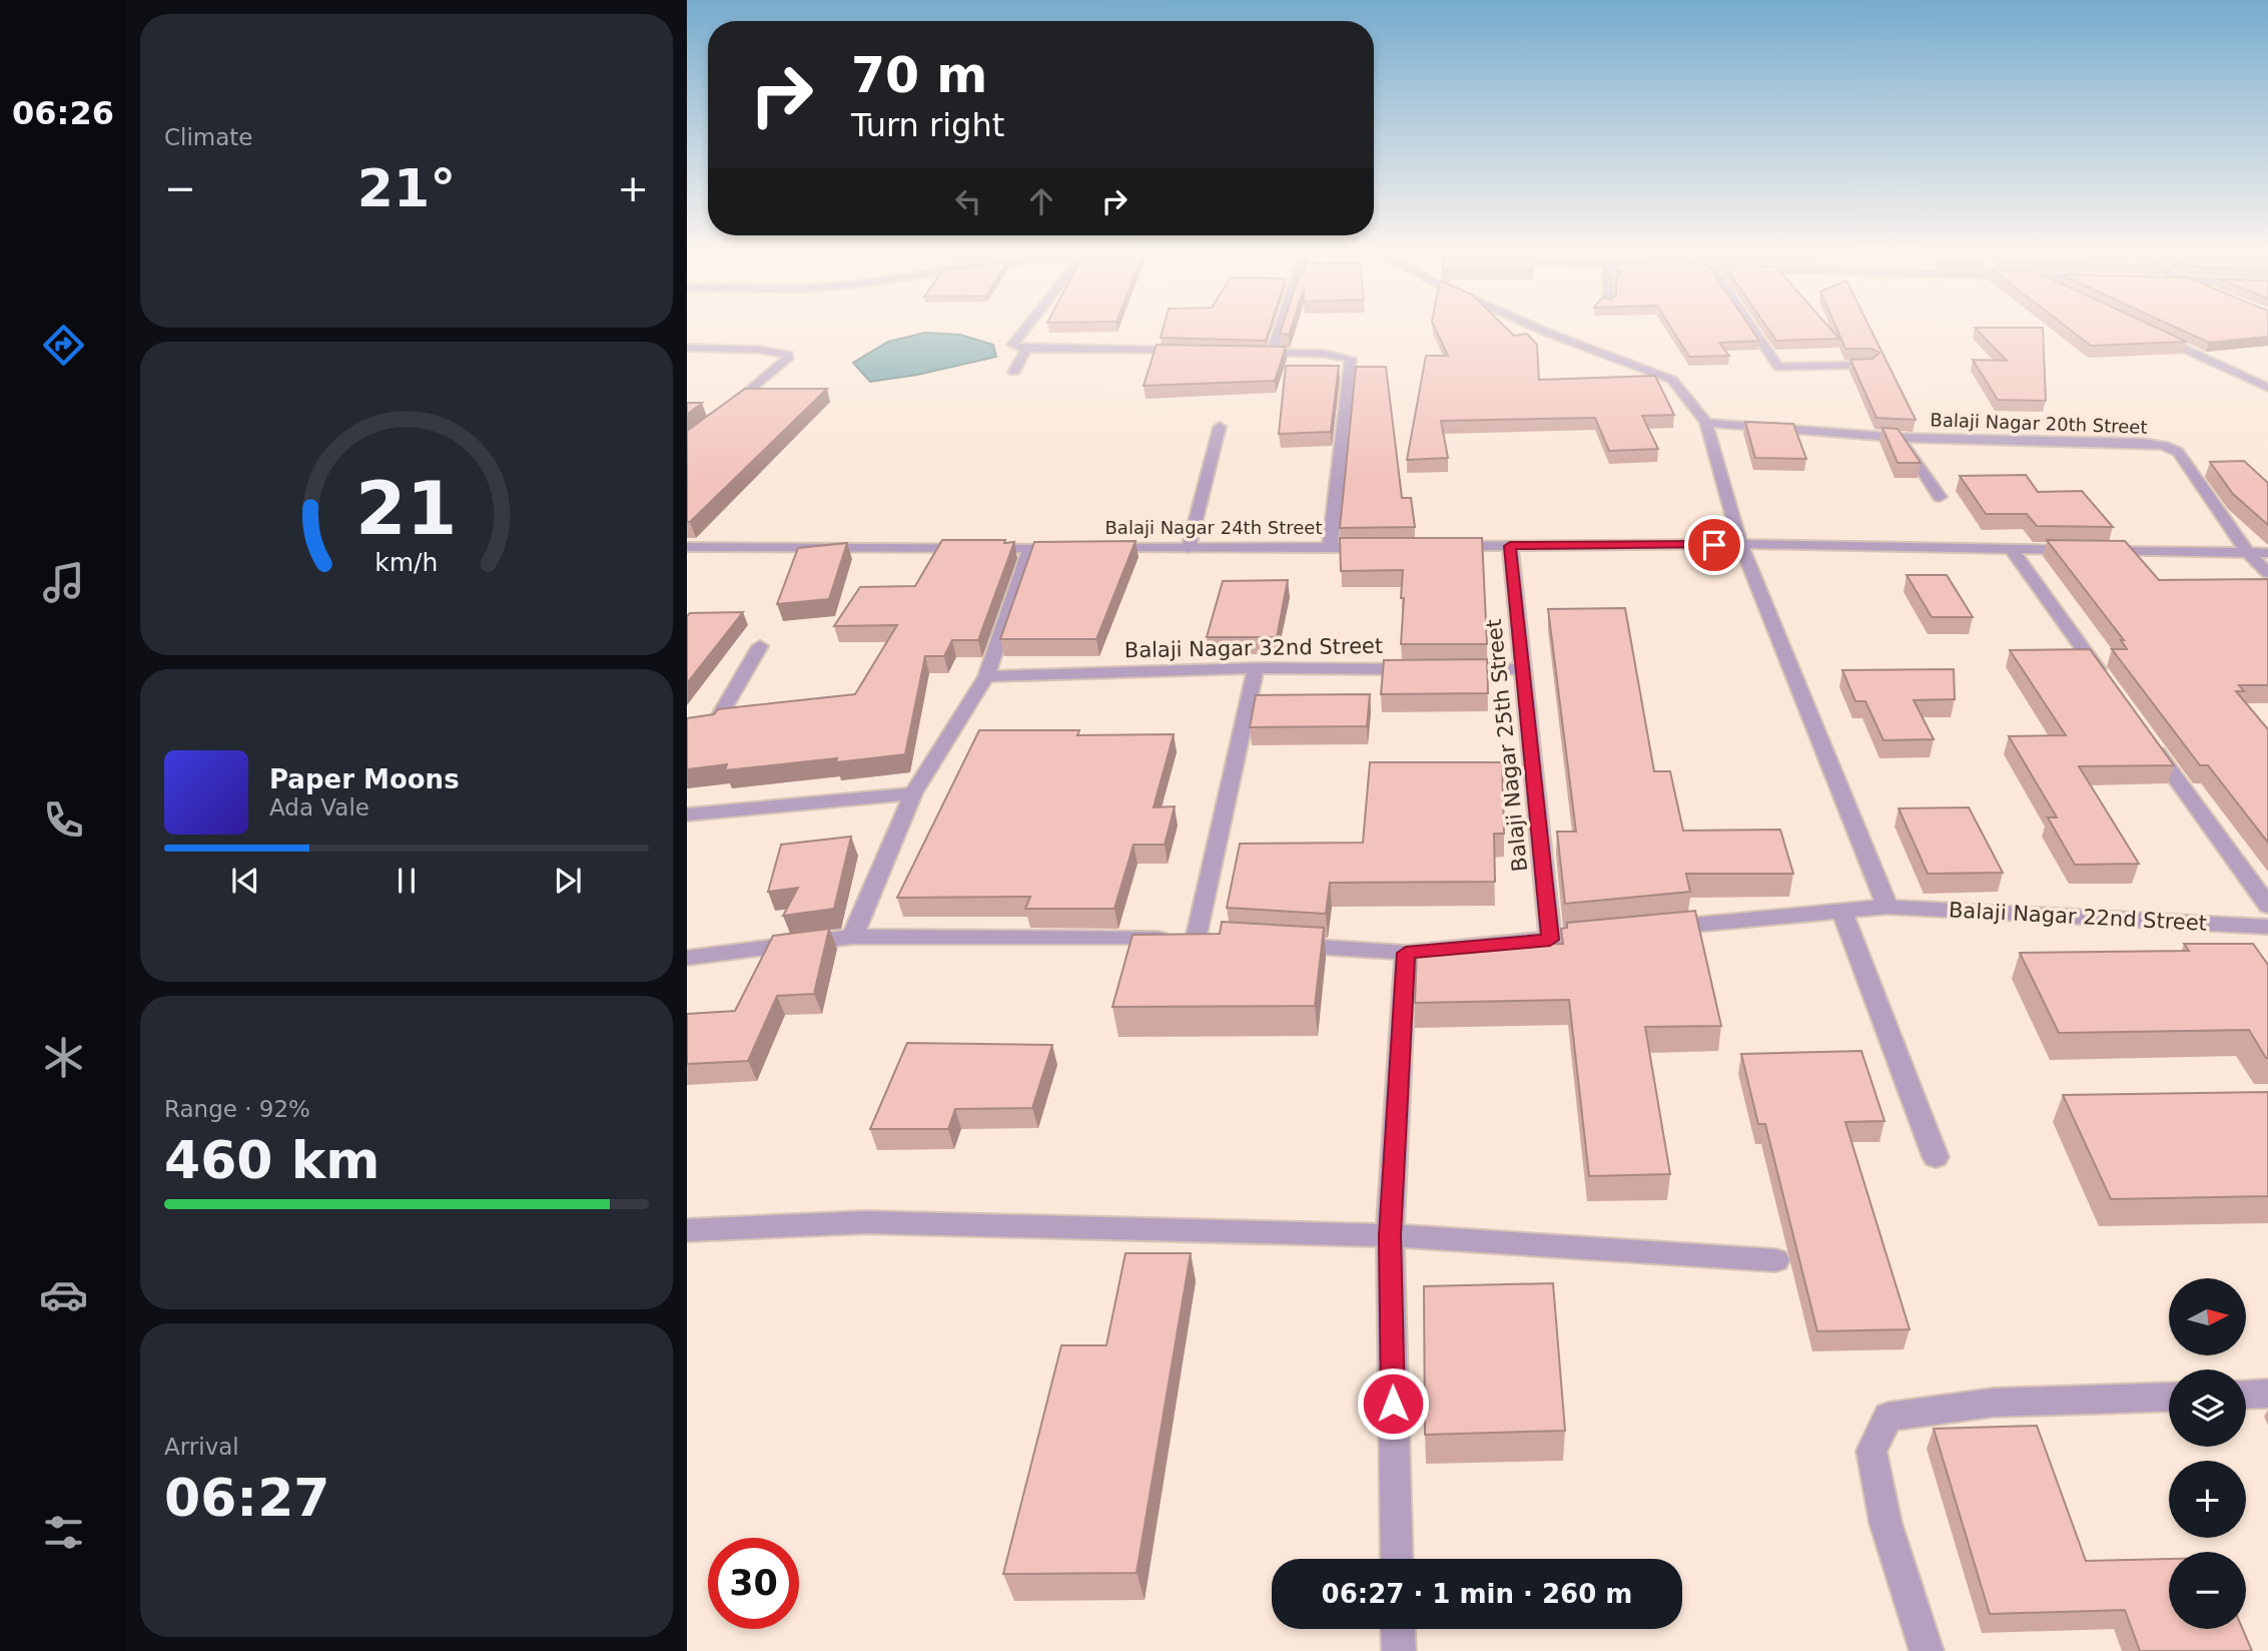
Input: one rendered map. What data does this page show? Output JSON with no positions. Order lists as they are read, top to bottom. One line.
{"streets":{"street":["Balaji Nagar 20th Street","Balaji Nagar 24th Street","Balaji Nagar 32nd Street","Balaji Nagar 25th Street","Balaji Nagar 22nd Street"]},"north":"right","page":{"tabs":"06:26","tile":["Climate",["Range · 92%","460 km"],["Arrival","06:27"]],"turn":["70 m","Turn right"],"heat":["−","21°","+"],"song":["Paper Moons","Ada Vale"],"map_buttons":["+","−"],"limit":"30","trip":"06:27 · 1 min · 260 m","gauge":["21","km/h"]}}
